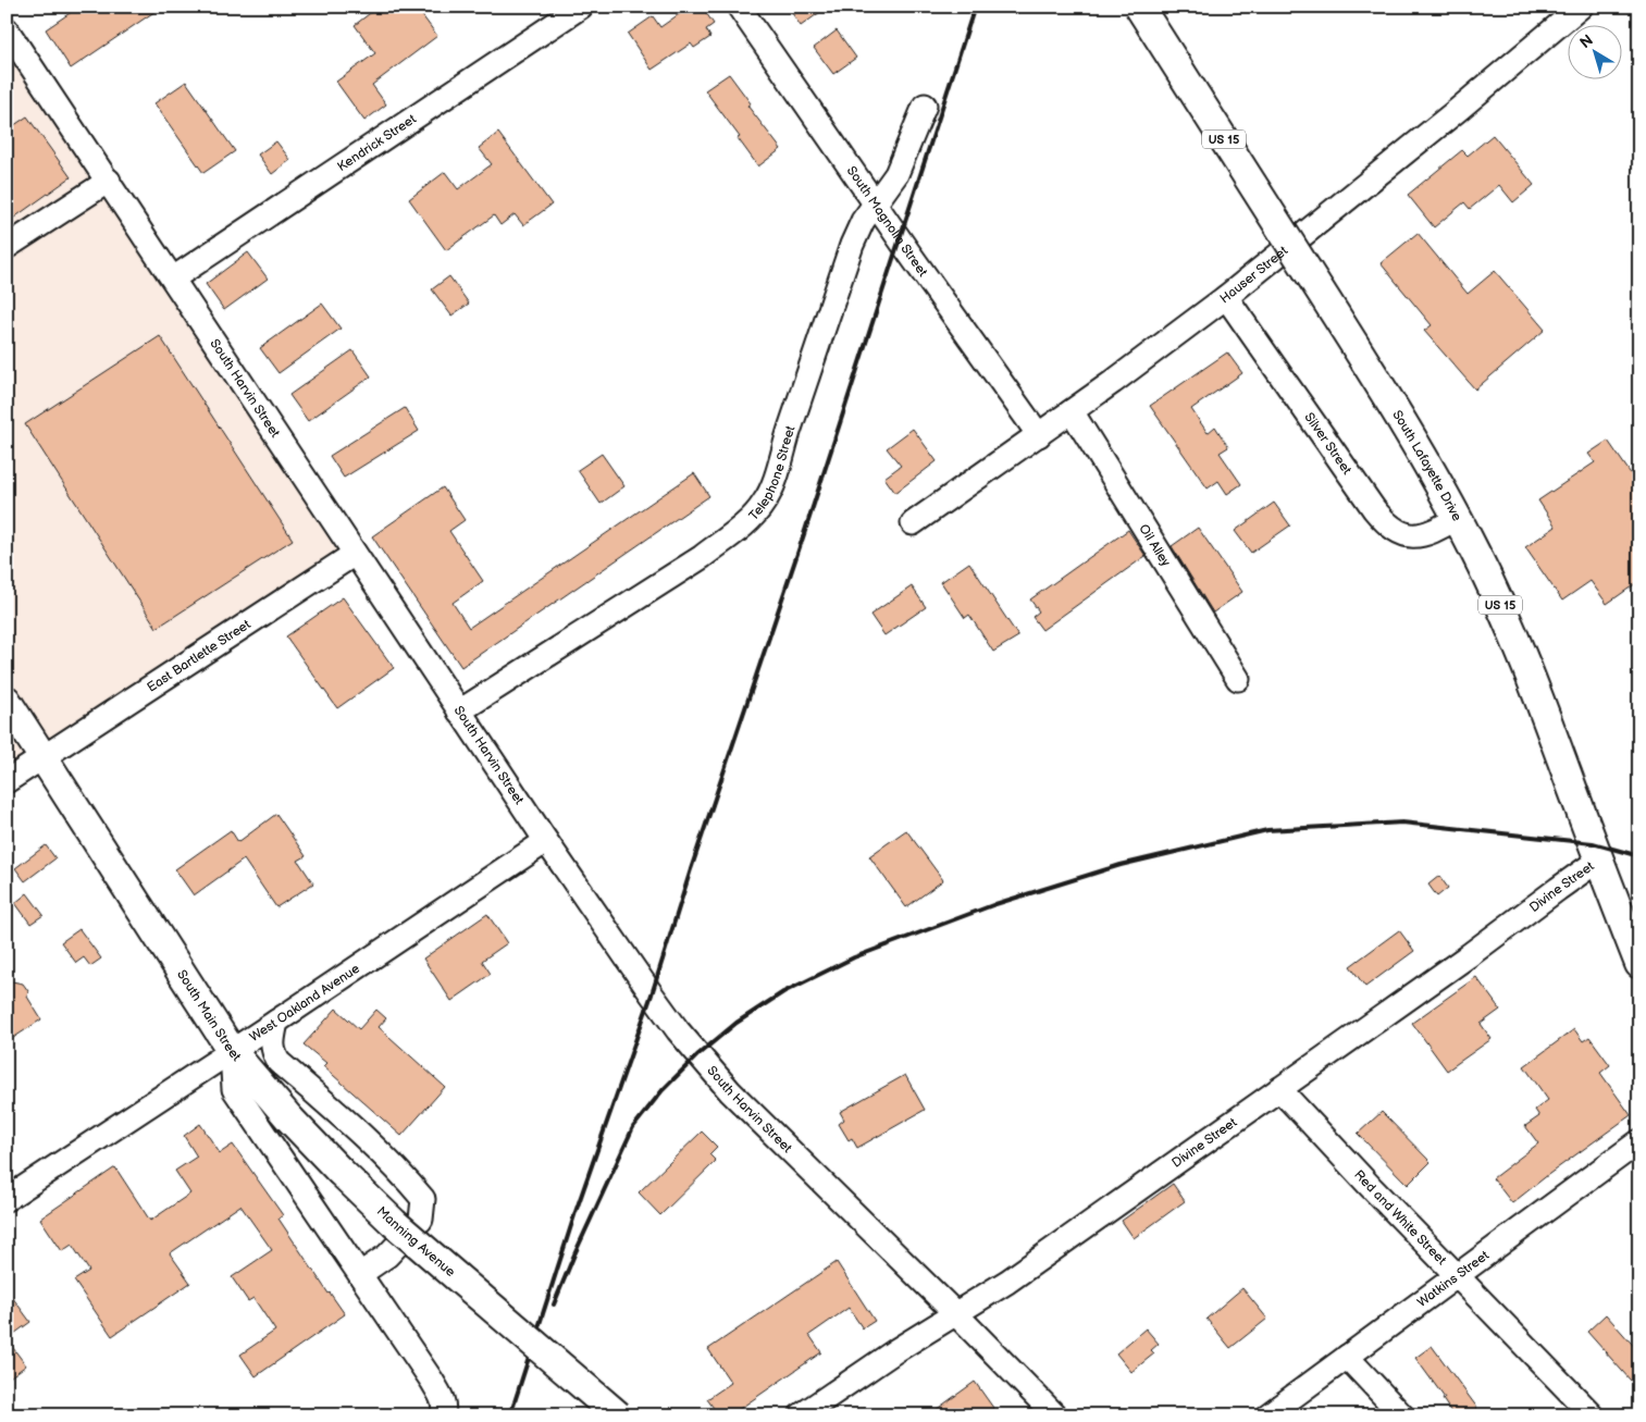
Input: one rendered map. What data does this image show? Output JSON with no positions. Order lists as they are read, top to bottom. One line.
{"streets":{"main road":["US 15","South Lafayette Drive","South Main Street","Manning Avenue"],"street":["Kendrick Street","South Magnolia Street","Hauser Street","South Harvin Street","Silver Street","Telephone Street","Oil Alley","East Bartlette Street","Divine Street","West Oakland Avenue","Red and White Street","Watkins Street"]},"crossings":[["Kendrick Street","South Harvin Street"],["South Magnolia Street","Hauser Street"],["South Magnolia Street","Telephone Street"],["Hauser Street","Silver Street"],["Hauser Street","Oil Alley"],["South Harvin Street","Telephone Street"],["South Harvin Street","East Bartlette Street"],["South Harvin Street","Divine Street"],["South Harvin Street","West Oakland Avenue"],["Silver Street","South Lafayette Drive"],["South Lafayette Drive","Divine Street"],["East Bartlette Street","South Main Street"],["Divine Street","Red and White Street"],["West Oakland Avenue","South Main Street"],["West Oakland Avenue","Manning Avenue"],["South Main Street","Manning Avenue"],["Red and White Street","Watkins Street"]],"north":"top left"}
